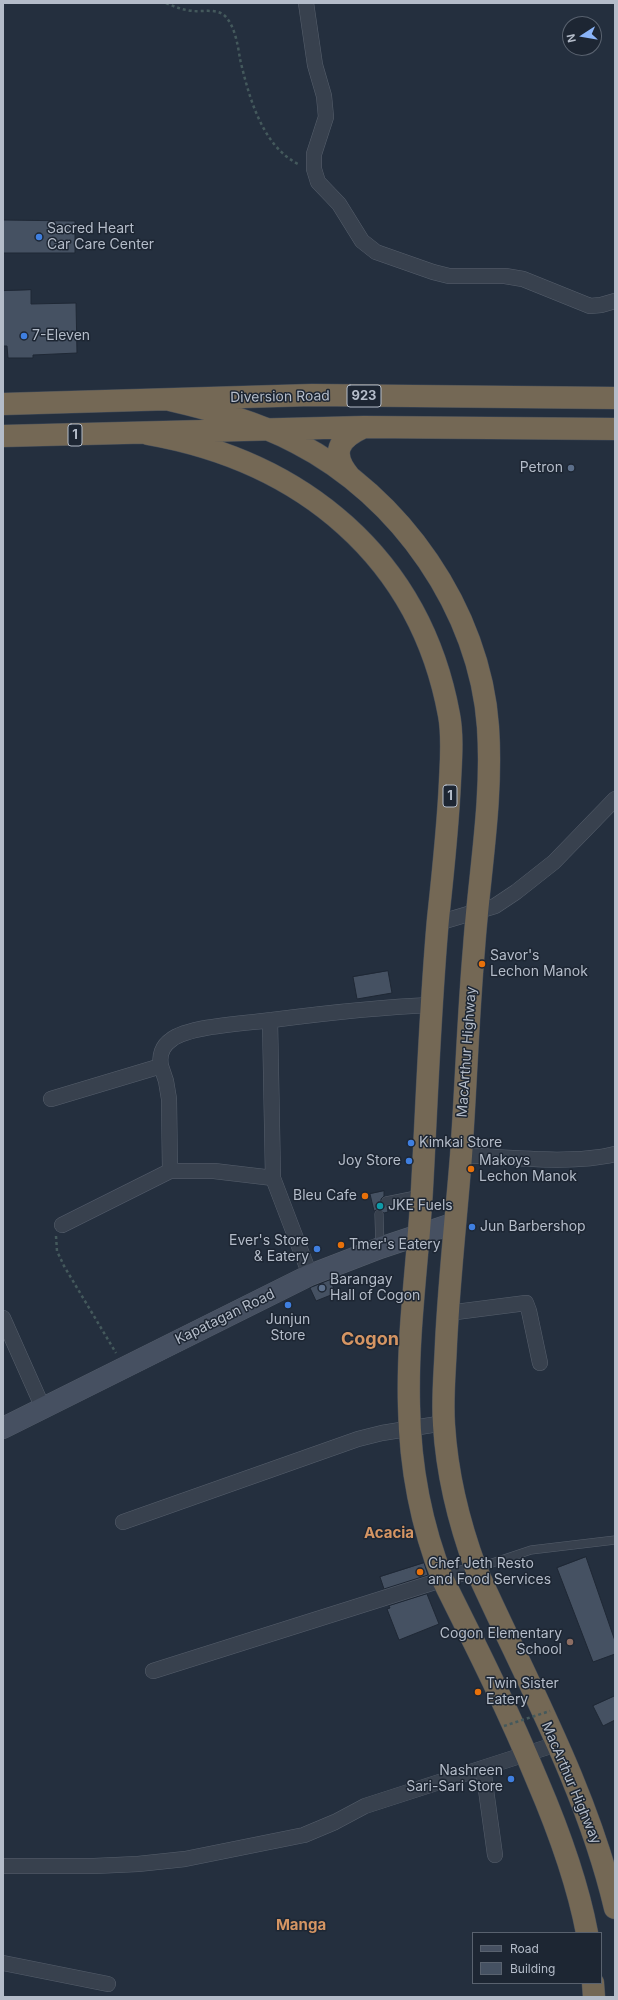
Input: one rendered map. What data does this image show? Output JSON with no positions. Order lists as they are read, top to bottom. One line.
{"streets":{"highway":["923","Diversion Road","1","MacArthur Highway"],"main road":["Kapatagan Road"]},"crossings":[["923","1"],["923","MacArthur Highway"],["Diversion Road","MacArthur Highway"],["1","Kapatagan Road"],["MacArthur Highway","Kapatagan Road"]],"districts":["Cogon","Acacia","Manga"],"places":["Sacred Heart Car Care Center","7-Eleven","Petron","Savor's Lechon Manok","Kimkai Store","Joy Store","Makoys Lechon Manok","Bleu Cafe","JKE Fuels","Jun Barbershop","Tmer's Eatery","Ever's Store & Eatery","Barangay Hall of Cogon","Junjun Store","Chef Jeth Resto and Food Services","Cogon Elementary School","Twin Sister Eatery","Nashreen Sari-Sari Store"],"legend":["Road","Building"],"north":"left"}
